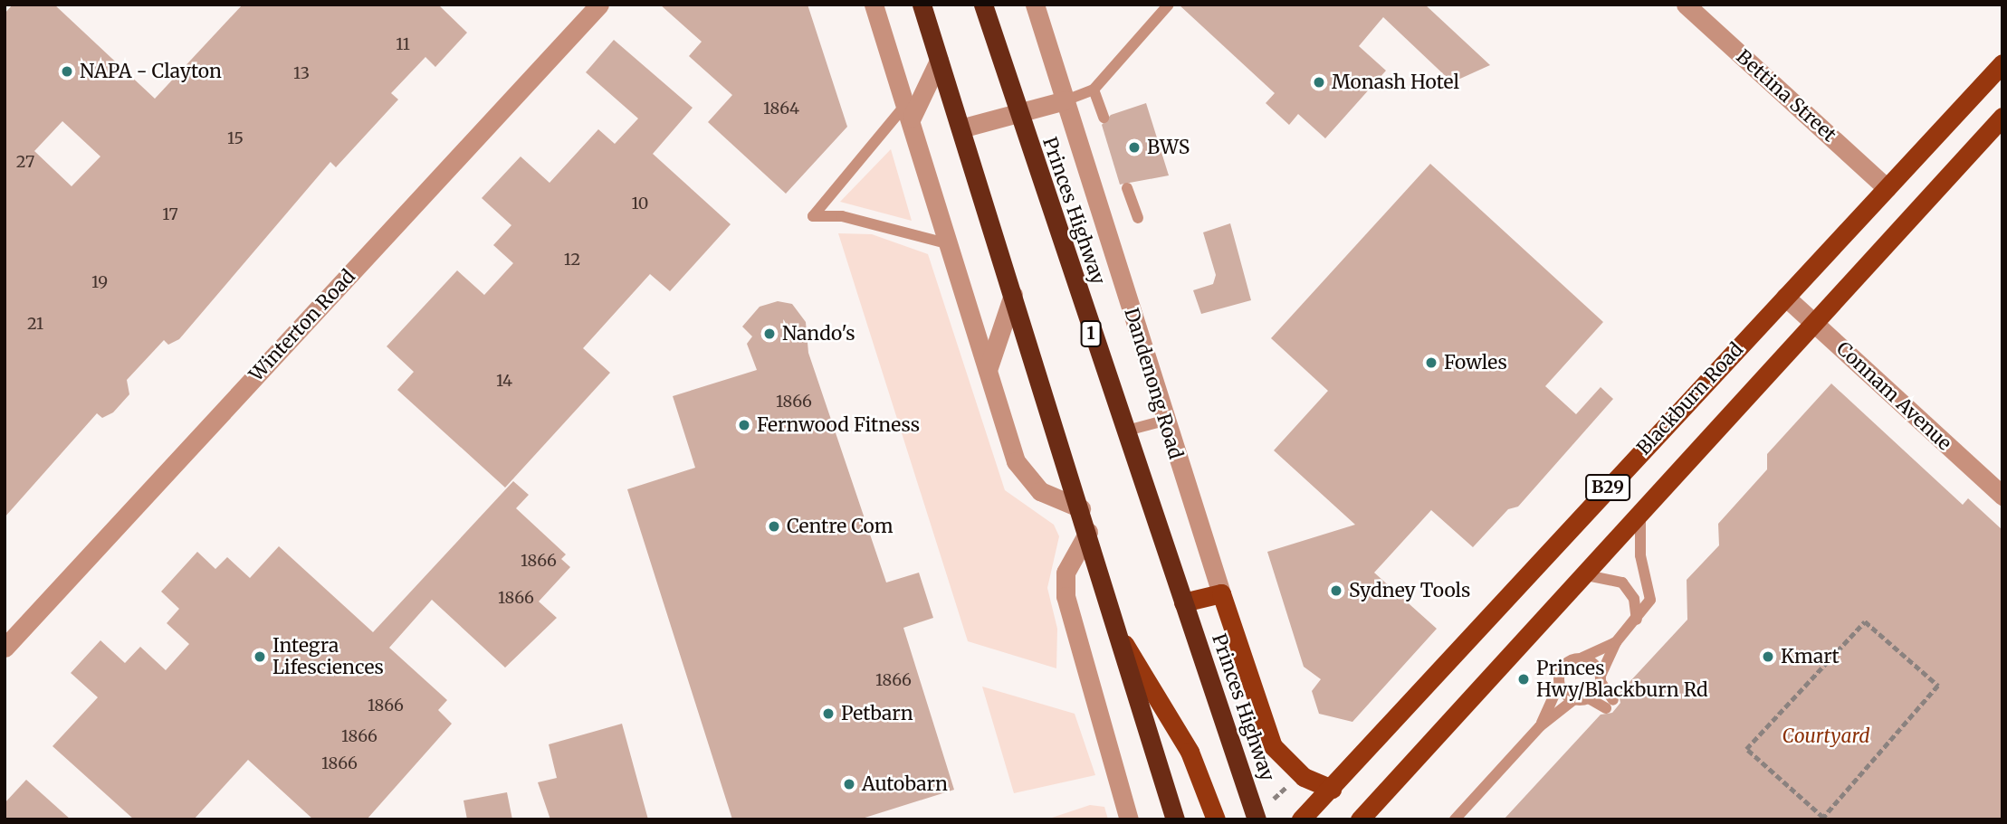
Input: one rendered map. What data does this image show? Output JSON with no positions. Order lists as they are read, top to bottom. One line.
{"streets":{"highway":["Princes Highway","1"],"main road":["Blackburn Road","B29"],"street":["Bettina Street","Winterton Road","Dandenong Road","Connam Avenue"]},"crossings":[["Bettina Street","Blackburn Road"],["Connam Avenue","Blackburn Road"]],"parks":["Courtyard"],"places":["NAPA - Clayton","Monash Hotel","BWS","Nando's","Fowles","Fernwood Fitness","Centre Com","Sydney Tools","Integra Lifesciences","Kmart","Princes Hwy/Blackburn Rd","Petbarn","Autobarn"],"house_numbers":["11","13","1864","15","27","10","17","12","19","21","14","1866","1866","1866","1866","1866","1866","1866"]}
